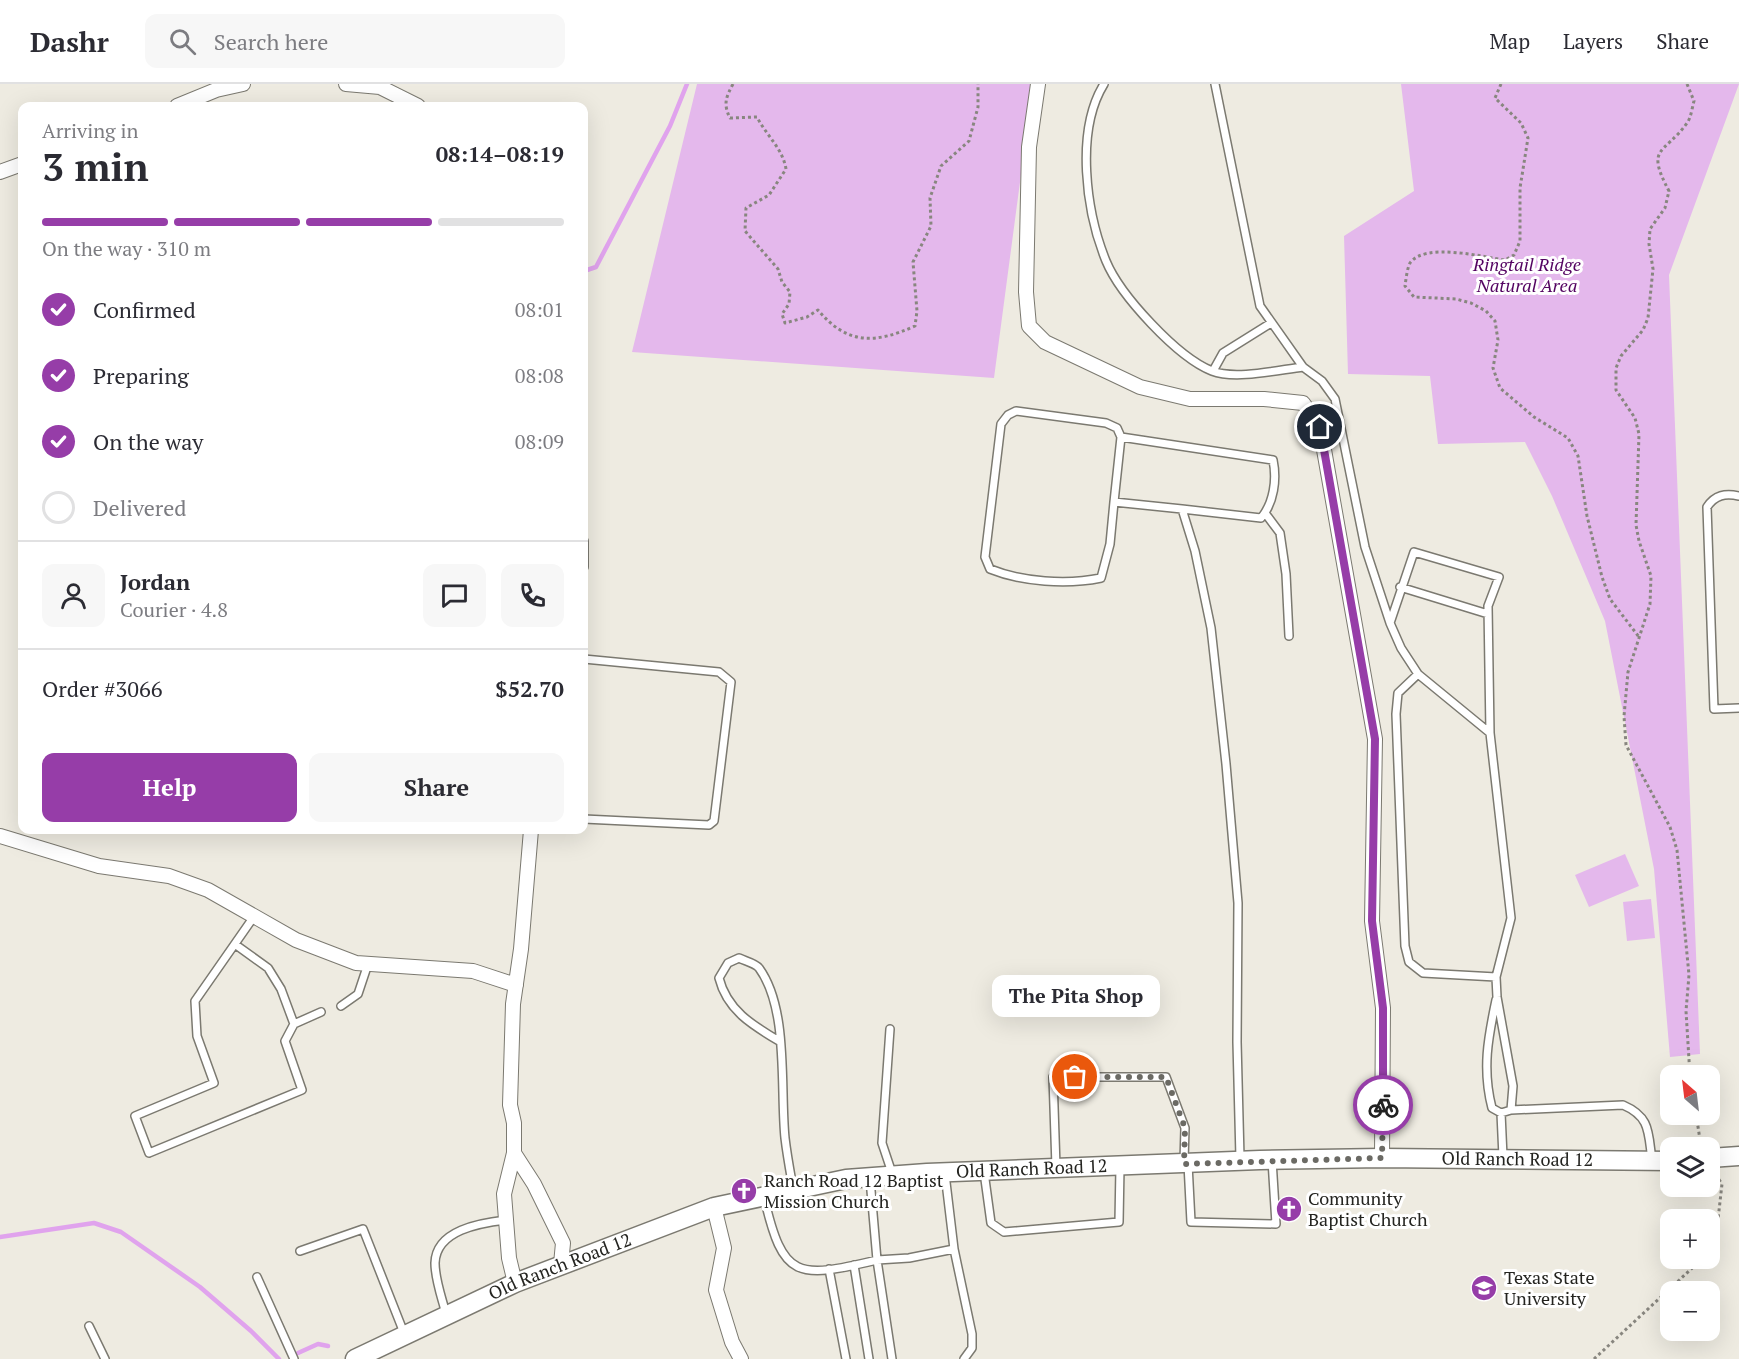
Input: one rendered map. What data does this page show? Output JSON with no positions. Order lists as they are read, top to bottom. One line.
{"streets":{"main road":["Old Ranch Road 12"]},"parks":["Ringtail Ridge Natural Area"],"places":{"other":["The Pita Shop"],"church":["Ranch Road 12 Baptist Mission Church","Community Baptist Church"],"school or university":["Texas State University"]},"north":"top left","page":{"header":"Dashr","search":"Search here","nav":["Map","Layers","Share"],"heading":["3 min","Arriving in","08:14–08:19"],"panel":["Jordan","Courier · 4.8","Order #3066","$52.70"],"bar":"On the way · 310 m","list":[["Confirmed","08:01"],["Preparing","08:08"],["On the way","08:09"],"Delivered"],"buttons":["Help","Share"],"bubble":"The Pita Shop","map_buttons":["+","−"]}}
